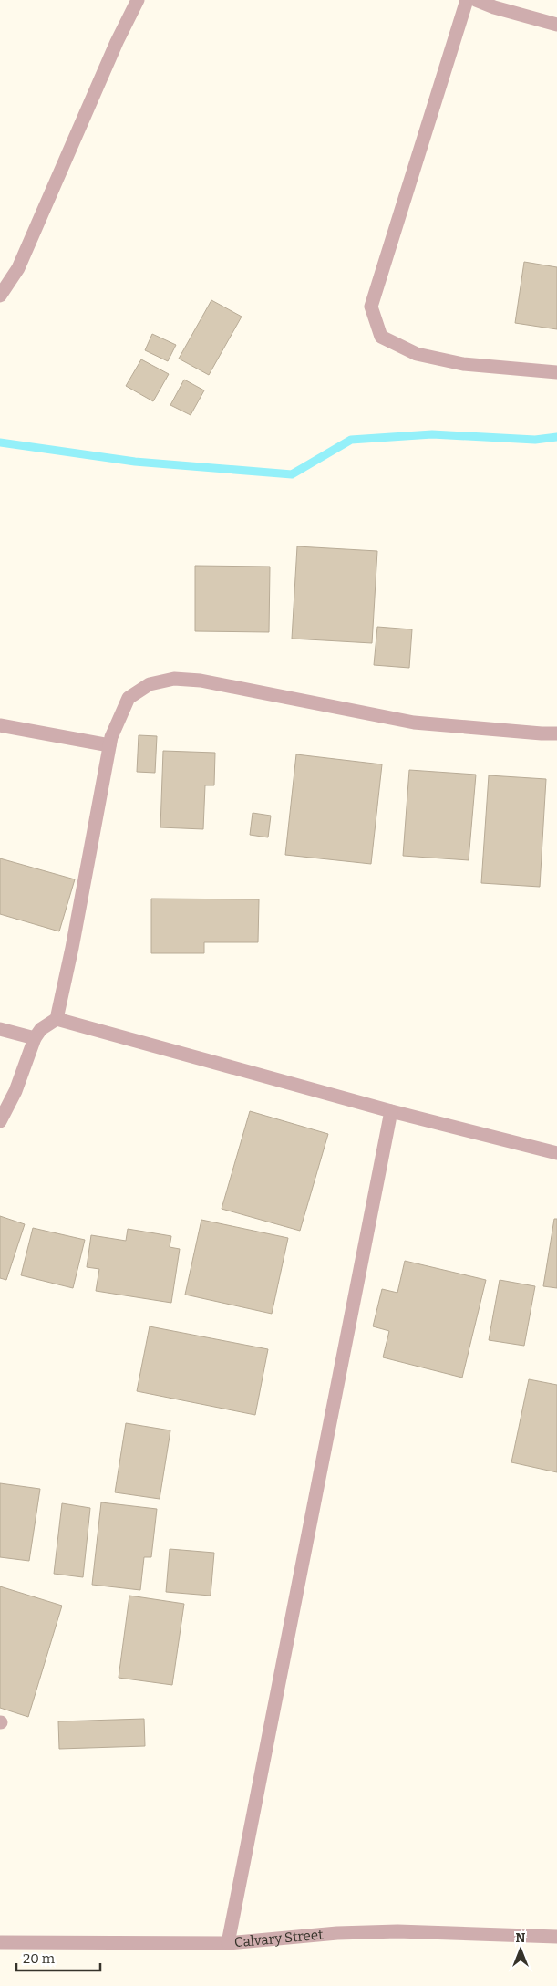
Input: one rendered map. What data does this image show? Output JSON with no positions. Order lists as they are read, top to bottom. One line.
{"streets":{"street":["Calvary Street"]},"scale_bar":"20 m","north":"top"}
